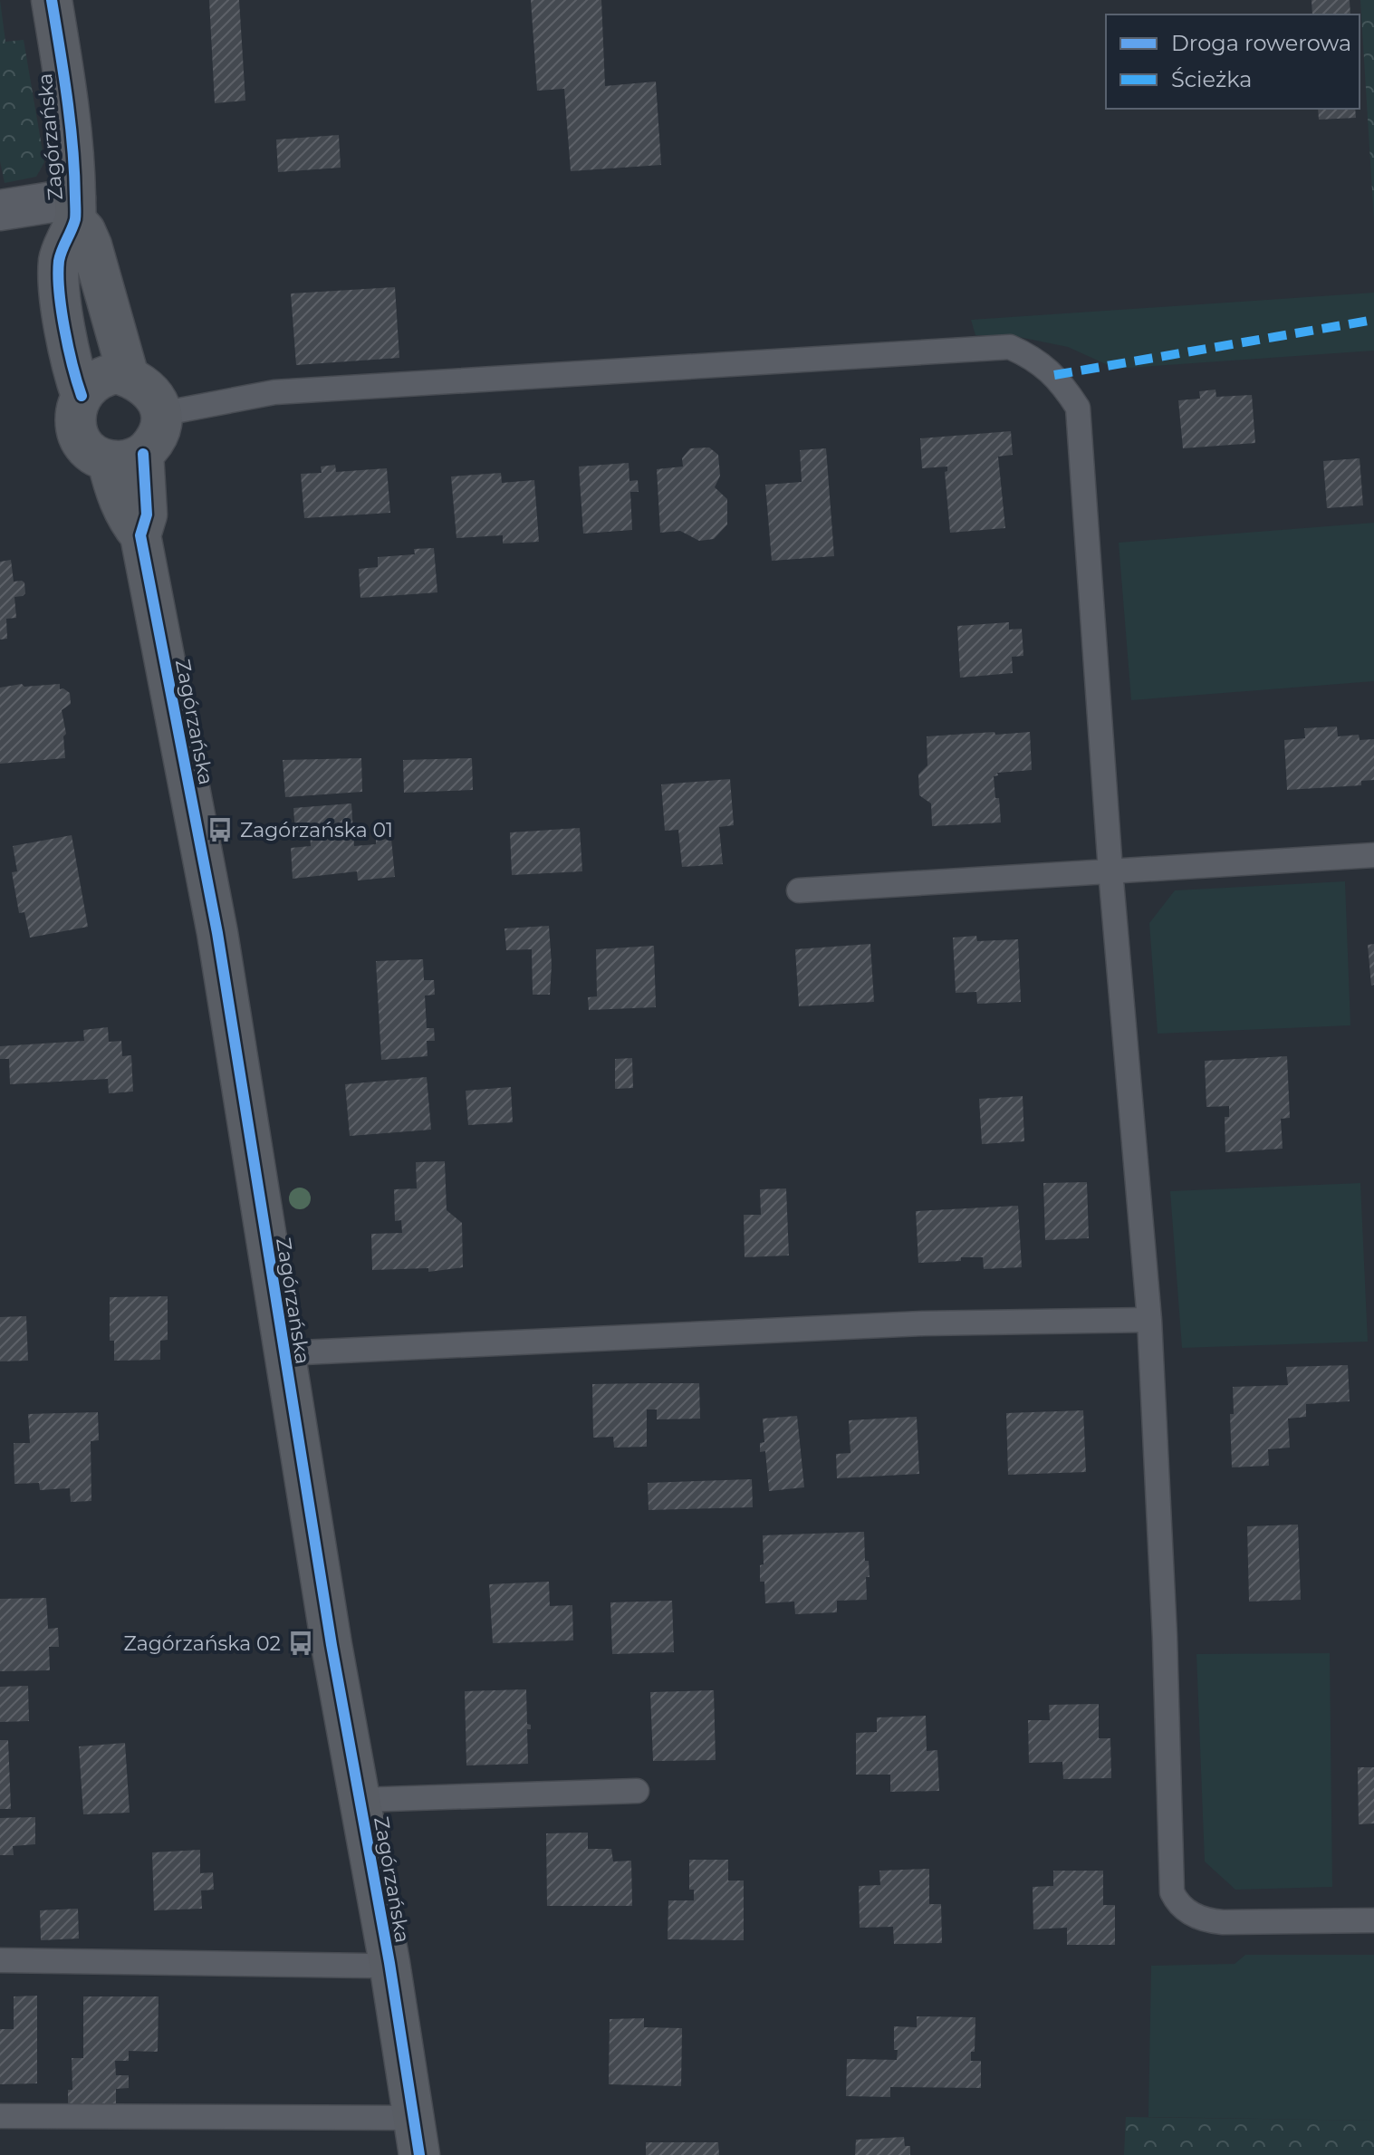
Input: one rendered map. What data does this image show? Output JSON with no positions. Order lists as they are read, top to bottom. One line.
{"streets":{"street":["Zagórzańska"]},"places":{"bus stop":["Zagórzańska 01","Zagórzańska 02"]},"legend":["Droga rowerowa","Ścieżka"]}
